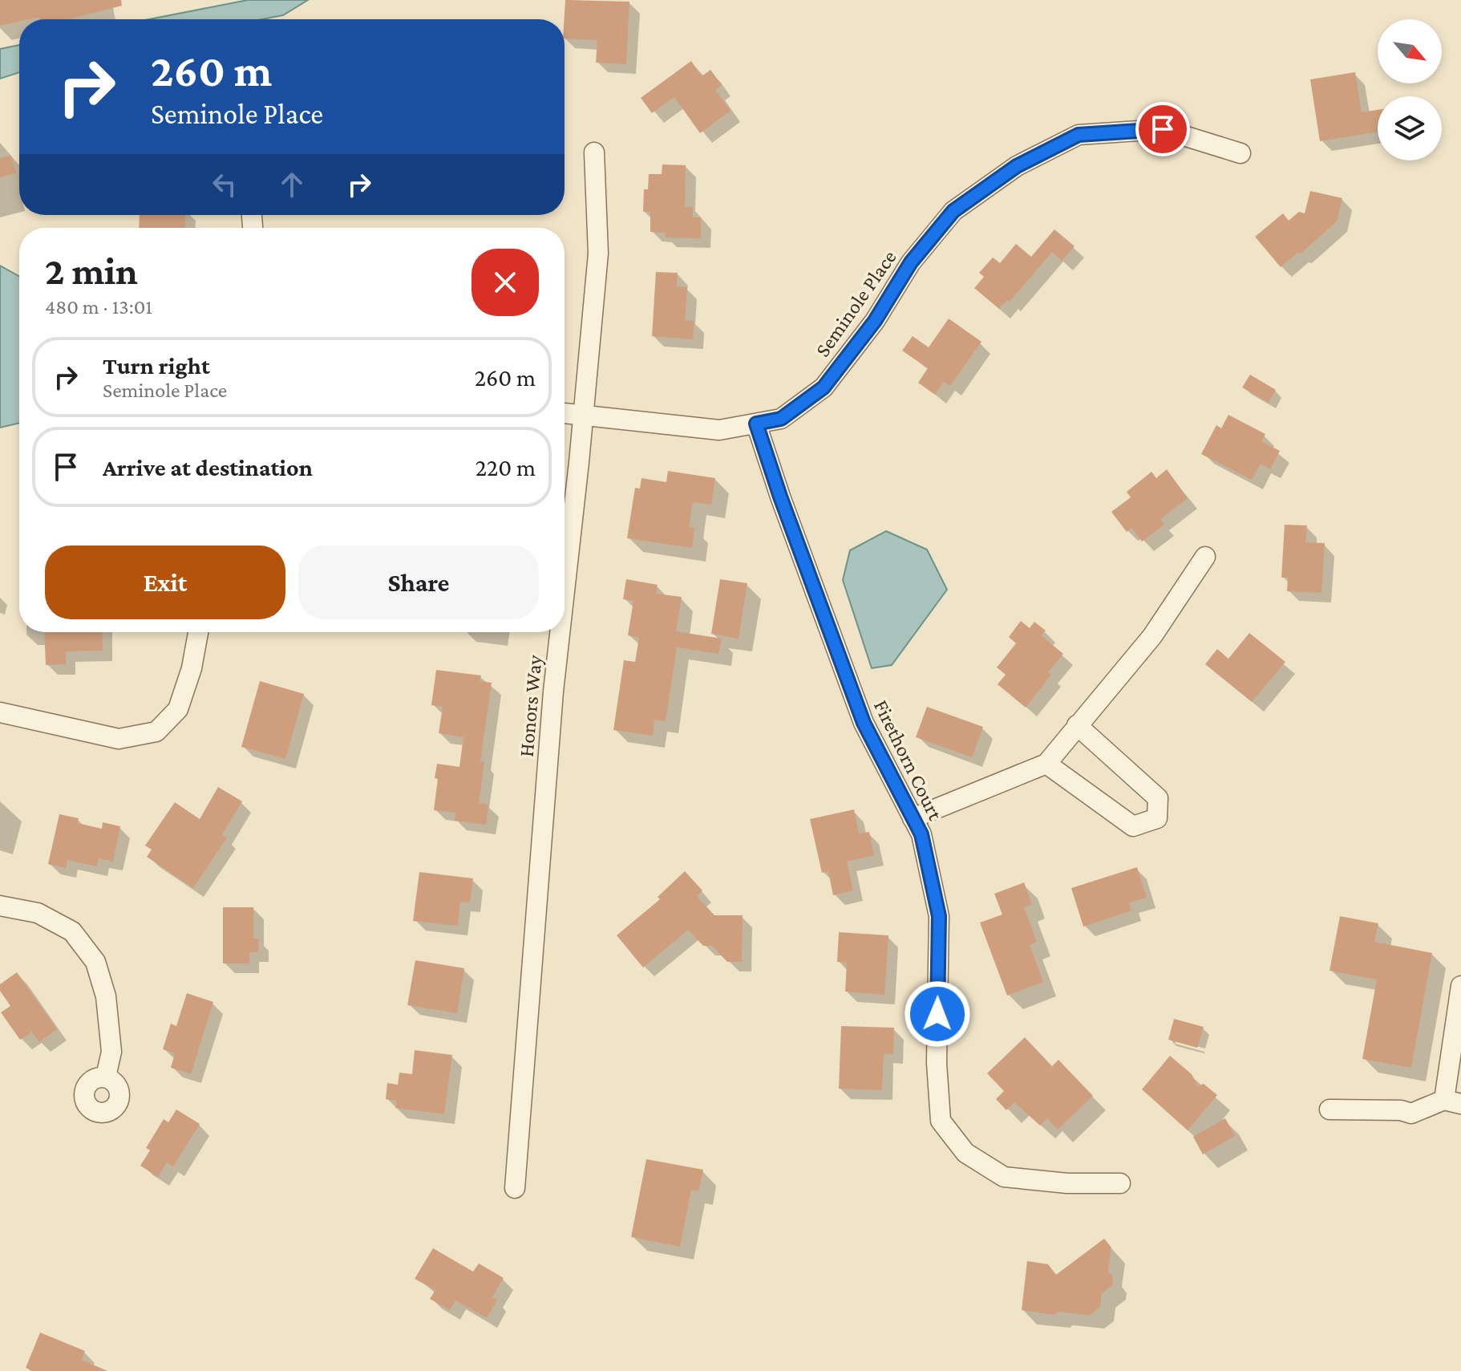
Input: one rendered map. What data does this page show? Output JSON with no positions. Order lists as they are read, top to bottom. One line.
{"streets":{"street":["Seminole Place","Honors Way","Firethorn Court"]},"crossings":[["Seminole Place","Honors Way"],["Seminole Place","Firethorn Court"]],"north":"bottom right","page":{"turn":["260 m","Seminole Place"],"heading":["2 min","480 m · 13:01"],"list":[{"name":"Turn right","note":"Seminole Place","value":"260 m"},{"name":"Arrive at destination","value":"220 m"}],"buttons":["Exit","Share"]}}
